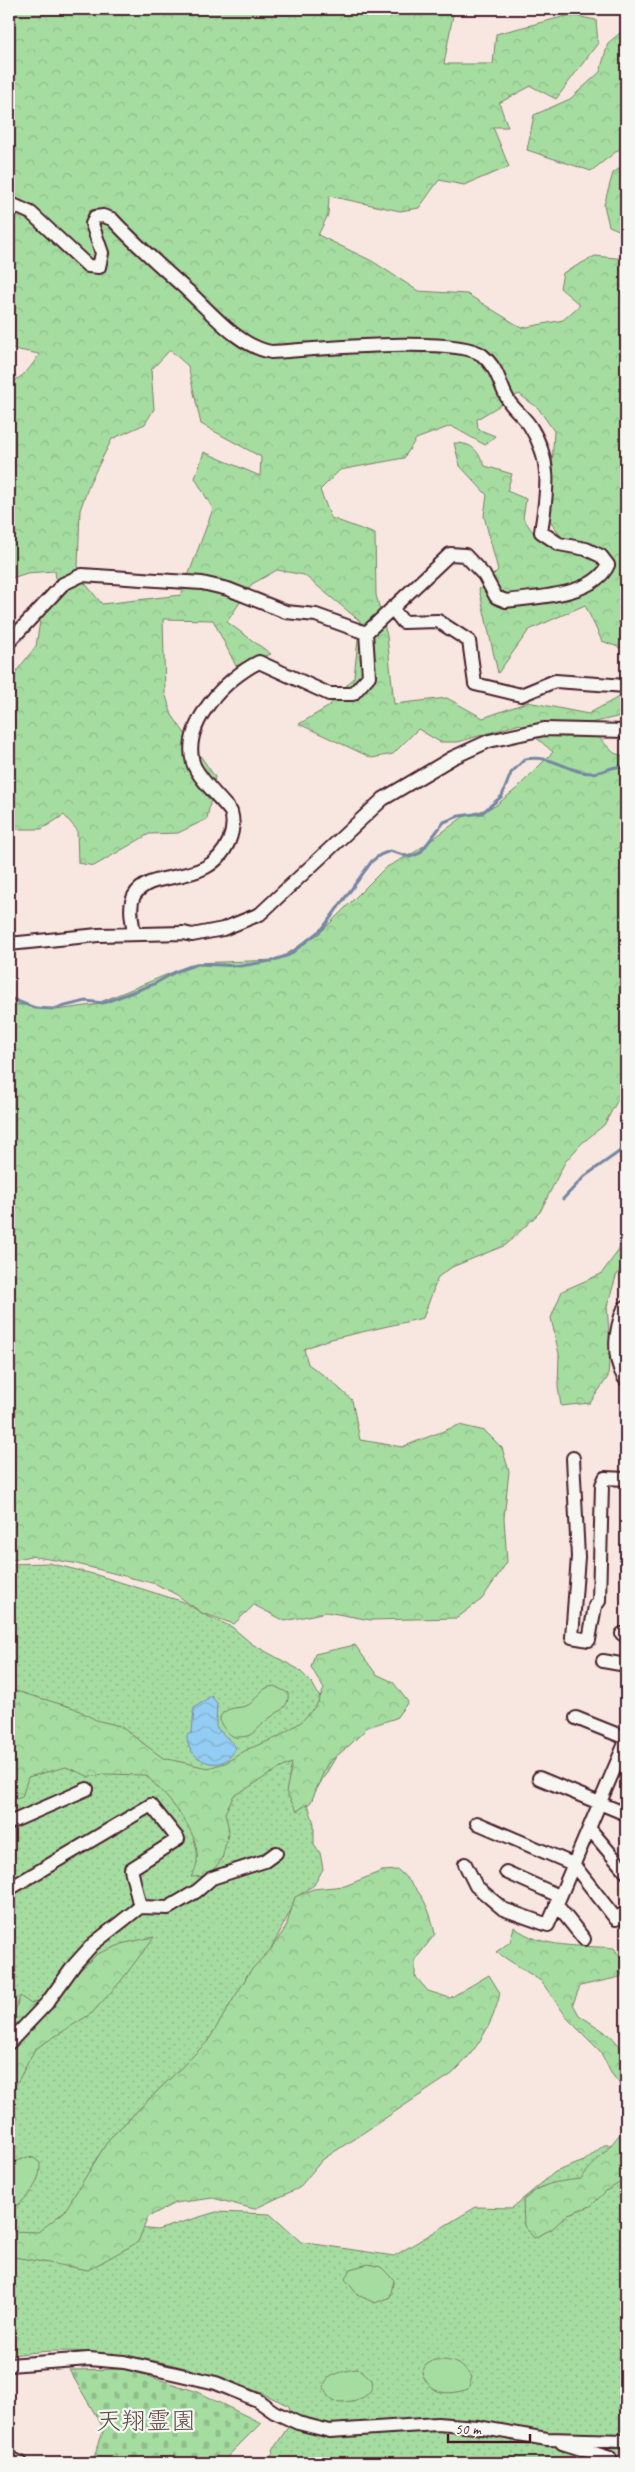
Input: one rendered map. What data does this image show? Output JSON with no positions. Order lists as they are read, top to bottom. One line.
{"parks":["天翔霊園"],"scale_bar":"50 m"}
